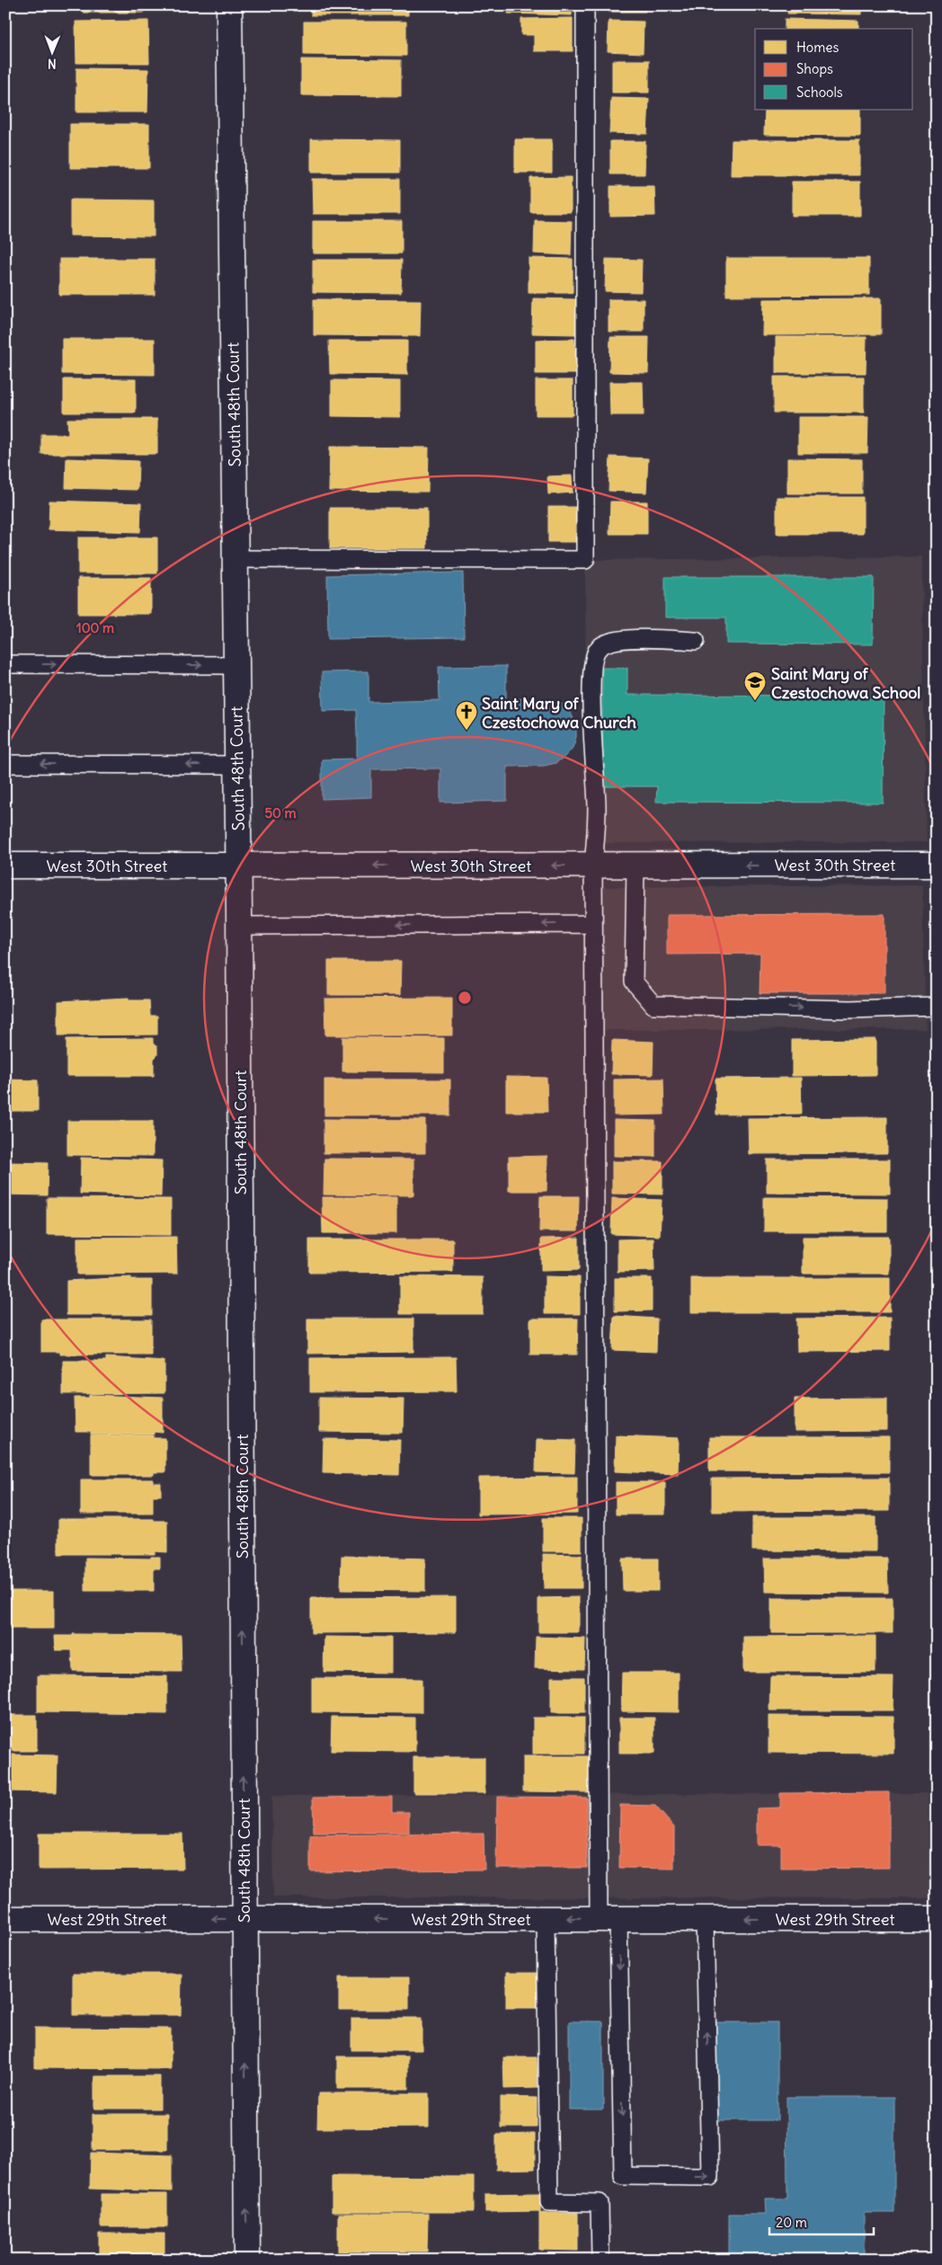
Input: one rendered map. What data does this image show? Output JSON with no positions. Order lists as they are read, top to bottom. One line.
{"streets":{"street":["South 48th Court","West 30th Street","West 29th Street"]},"crossings":[["South 48th Court","West 30th Street"],["South 48th Court","West 29th Street"]],"one_way":["South 48th Court","West 30th Street","West 29th Street"],"places":{"school or university":["Saint Mary of Czestochowa School"],"church":["Saint Mary of Czestochowa Church"]},"legend":["Homes","Shops","Schools"],"scale_bar":"20 m","north":"bottom","rings":["100 m","50 m"]}
